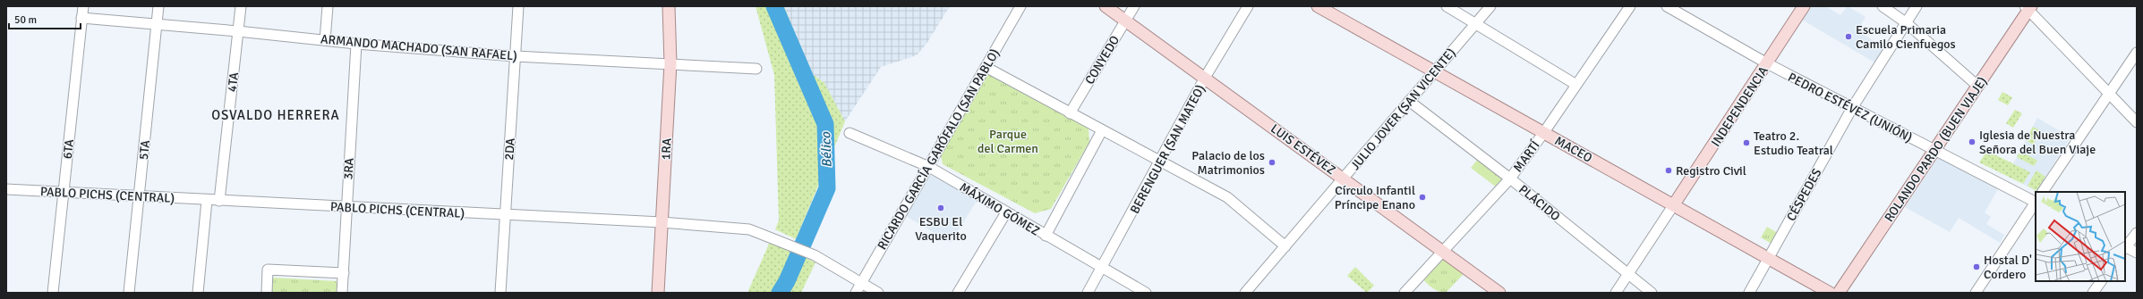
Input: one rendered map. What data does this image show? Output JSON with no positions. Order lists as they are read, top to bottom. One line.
{"streets":{"main road":["INDEPENDENCIA","1RA","LUIS ESTÉVEZ","MACEO","ROLANDO PARDO (BUEN VIAJE)"],"street":["ARMANDO MACHADO (SAN RAFAEL)","CONYEDO","4TA","PEDRO ESTÉVEZ (UNIÓN)","JULIO JOVER (SAN VICENTE)","6TA","2DA","RICARDO GARCÍA GARÓFALO (SAN PABLO)","BERENGUER (SAN MATEO)","5TA","MARTÍ","3RA","PABLO PICHS (CENTRAL)","CÉSPEDES","PLÁCIDO","MÁXIMO GÓMEZ"]},"crossings":[["ARMANDO MACHADO (SAN RAFAEL)","4TA"],["ARMANDO MACHADO (SAN RAFAEL)","6TA"],["ARMANDO MACHADO (SAN RAFAEL)","2DA"],["ARMANDO MACHADO (SAN RAFAEL)","1RA"],["ARMANDO MACHADO (SAN RAFAEL)","5TA"],["ARMANDO MACHADO (SAN RAFAEL)","3RA"],["CONYEDO","LUIS ESTÉVEZ"],["4TA","PABLO PICHS (CENTRAL)"],["INDEPENDENCIA","PEDRO ESTÉVEZ (UNIÓN)"],["INDEPENDENCIA","MACEO"],["PEDRO ESTÉVEZ (UNIÓN)","ROLANDO PARDO (BUEN VIAJE)"],["PEDRO ESTÉVEZ (UNIÓN)","CÉSPEDES"],["JULIO JOVER (SAN VICENTE)","LUIS ESTÉVEZ"],["JULIO JOVER (SAN VICENTE)","MACEO"],["JULIO JOVER (SAN VICENTE)","PLÁCIDO"],["6TA","PABLO PICHS (CENTRAL)"],["2DA","PABLO PICHS (CENTRAL)"],["1RA","PABLO PICHS (CENTRAL)"],["RICARDO GARCÍA GARÓFALO (SAN PABLO)","PABLO PICHS (CENTRAL)"],["RICARDO GARCÍA GARÓFALO (SAN PABLO)","MÁXIMO GÓMEZ"],["BERENGUER (SAN MATEO)","LUIS ESTÉVEZ"],["BERENGUER (SAN MATEO)","MÁXIMO GÓMEZ"],["LUIS ESTÉVEZ","MARTÍ"],["MACEO","MARTÍ"],["MACEO","CÉSPEDES"],["5TA","PABLO PICHS (CENTRAL)"],["MARTÍ","PLÁCIDO"],["3RA","PABLO PICHS (CENTRAL)"]],"districts":["OSVALDO HERRERA"],"water":["Bélico"],"parks":["Parque del Carmen"],"places":["Escuela Primaria Camilo Cienfuegos","Iglesia de Nuestra Señora del Buen Viaje","Teatro 2. Estudio Teatral","Palacio de los Matrimonios","Registro Civil","Círculo Infantil Príncipe Enano","ESBU El Vaquerito","Hostal D' Cordero"],"scale_bar":"50 m"}
